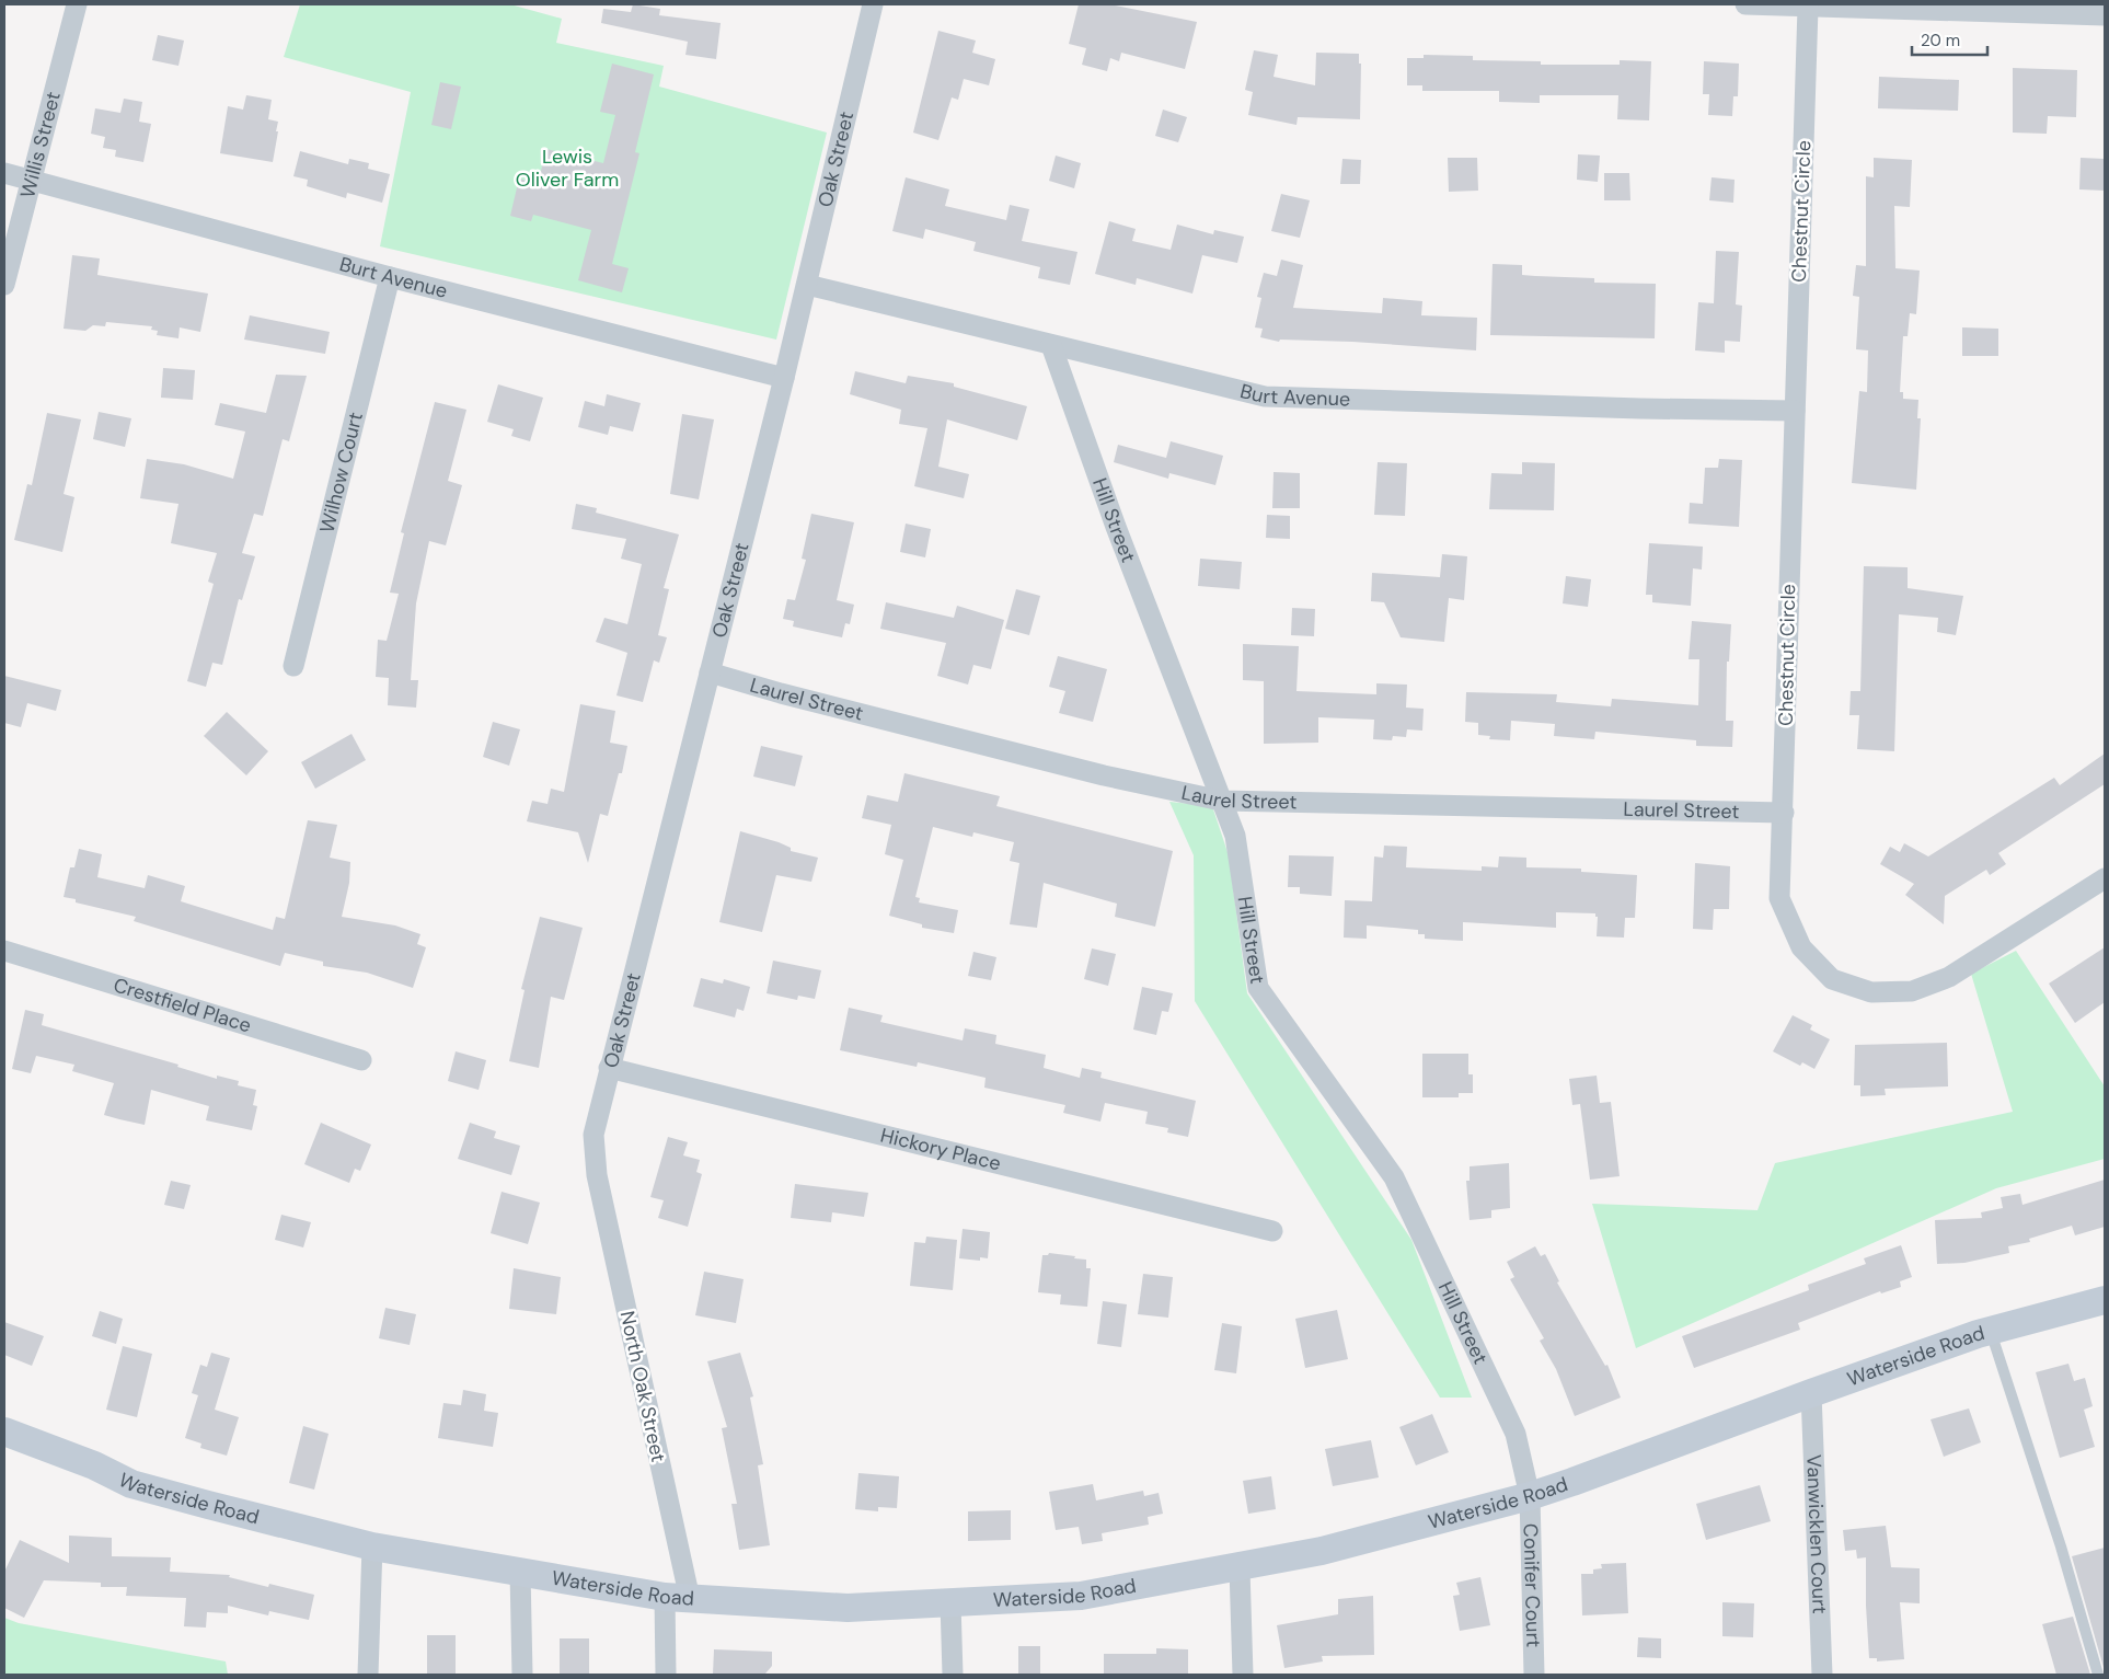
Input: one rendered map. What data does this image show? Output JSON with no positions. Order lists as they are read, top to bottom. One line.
{"streets":{"main road":["Waterside Road"],"street":["Willis Street","Oak Street","Chestnut Circle","Burt Avenue","Wilhow Court","Hill Street","Laurel Street","Crestfield Place","Hickory Place","North Oak Street","Vanwicklen Court","Conifer Court"]},"crossings":[["Willis Street","Burt Avenue"],["Oak Street","Burt Avenue"],["Oak Street","Laurel Street"],["Oak Street","Hickory Place"],["Oak Street","North Oak Street"],["Chestnut Circle","Burt Avenue"],["Chestnut Circle","Laurel Street"],["Burt Avenue","Wilhow Court"],["Burt Avenue","Hill Street"],["Hill Street","Laurel Street"],["Hill Street","Waterside Road"],["Hill Street","Conifer Court"],["Waterside Road","North Oak Street"],["Waterside Road","Vanwicklen Court"],["Waterside Road","Conifer Court"]],"parks":["Lewis Oliver Farm"],"scale_bar":"20 m"}
